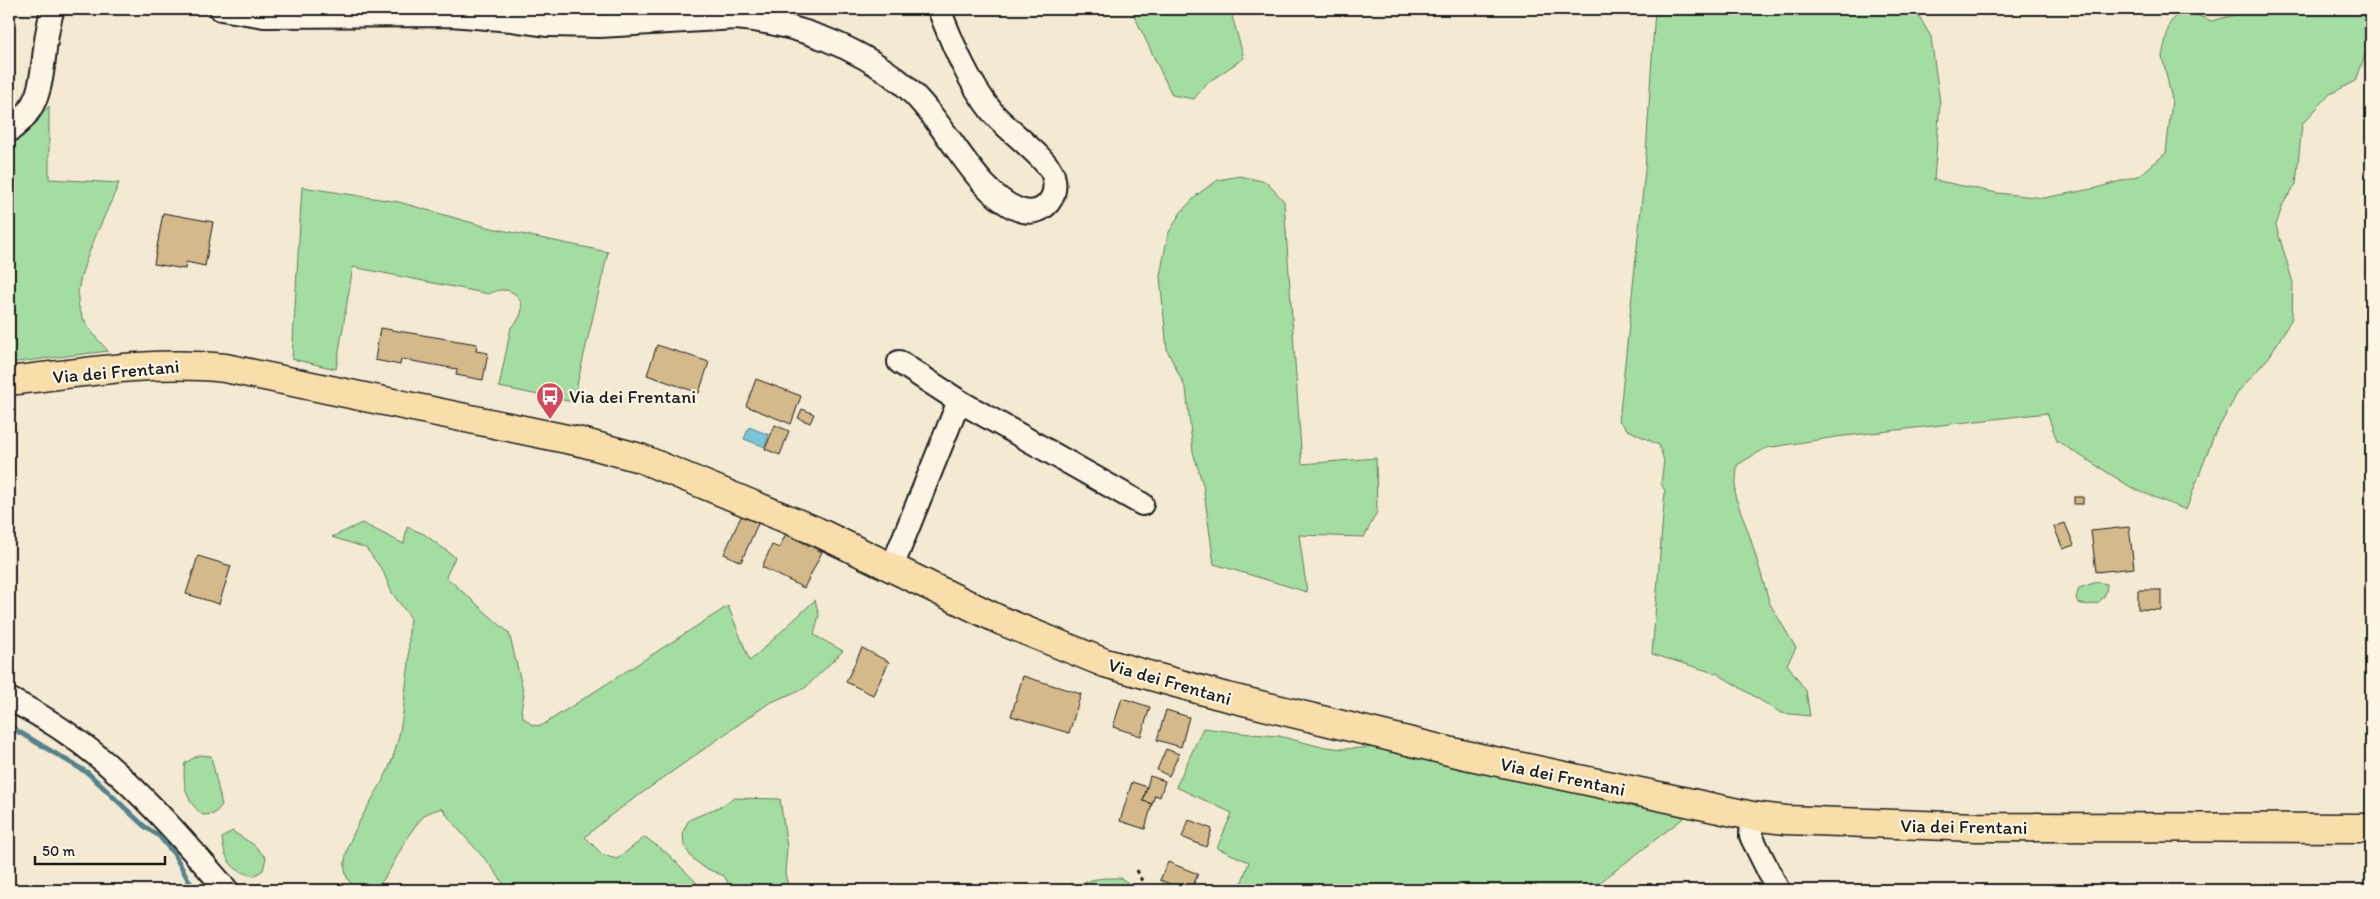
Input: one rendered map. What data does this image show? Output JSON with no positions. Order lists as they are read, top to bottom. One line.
{"streets":{"main road":["Via dei Frentani"]},"places":{"bus stop":["Via dei Frentani"]},"scale_bar":"50 m"}
